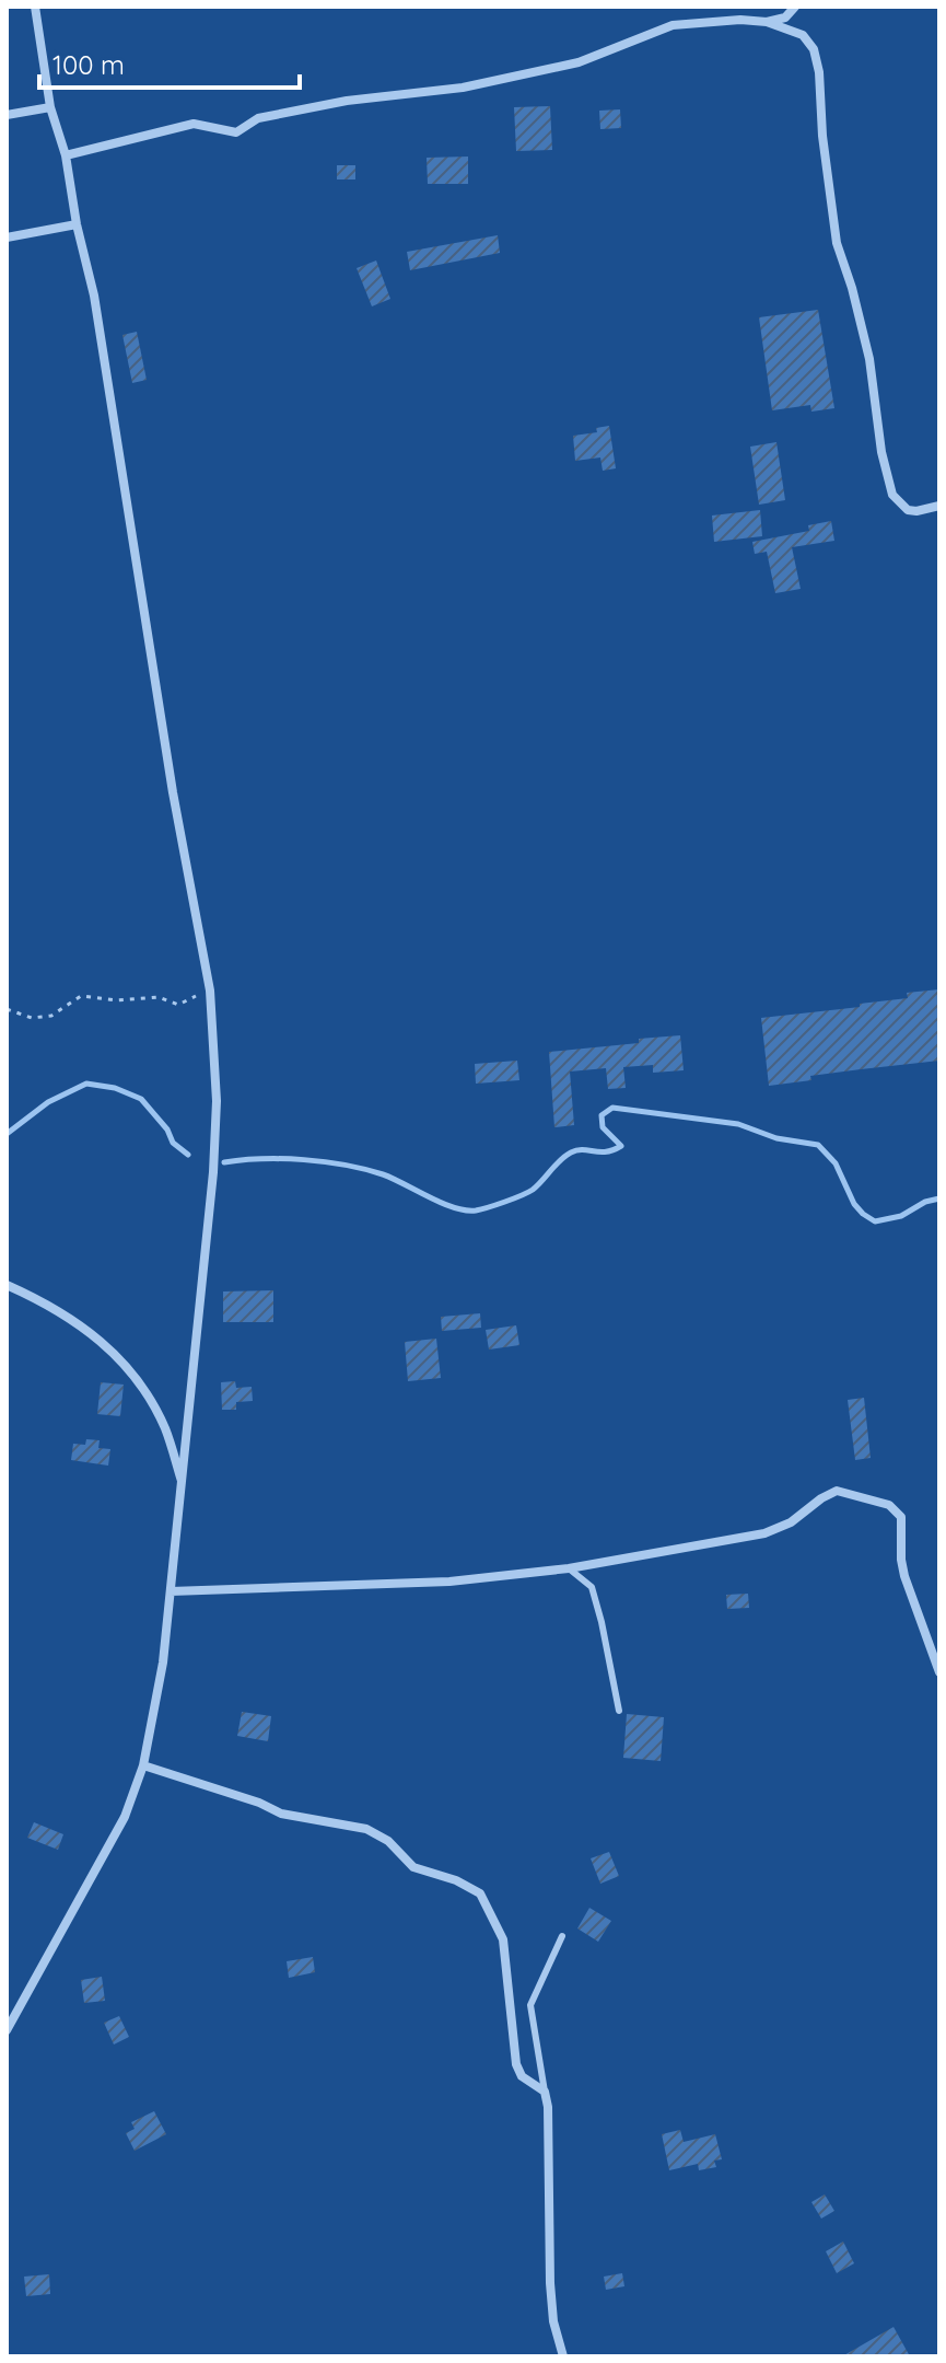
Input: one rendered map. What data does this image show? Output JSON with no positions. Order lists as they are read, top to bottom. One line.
{"scale_bar":"100 m"}
